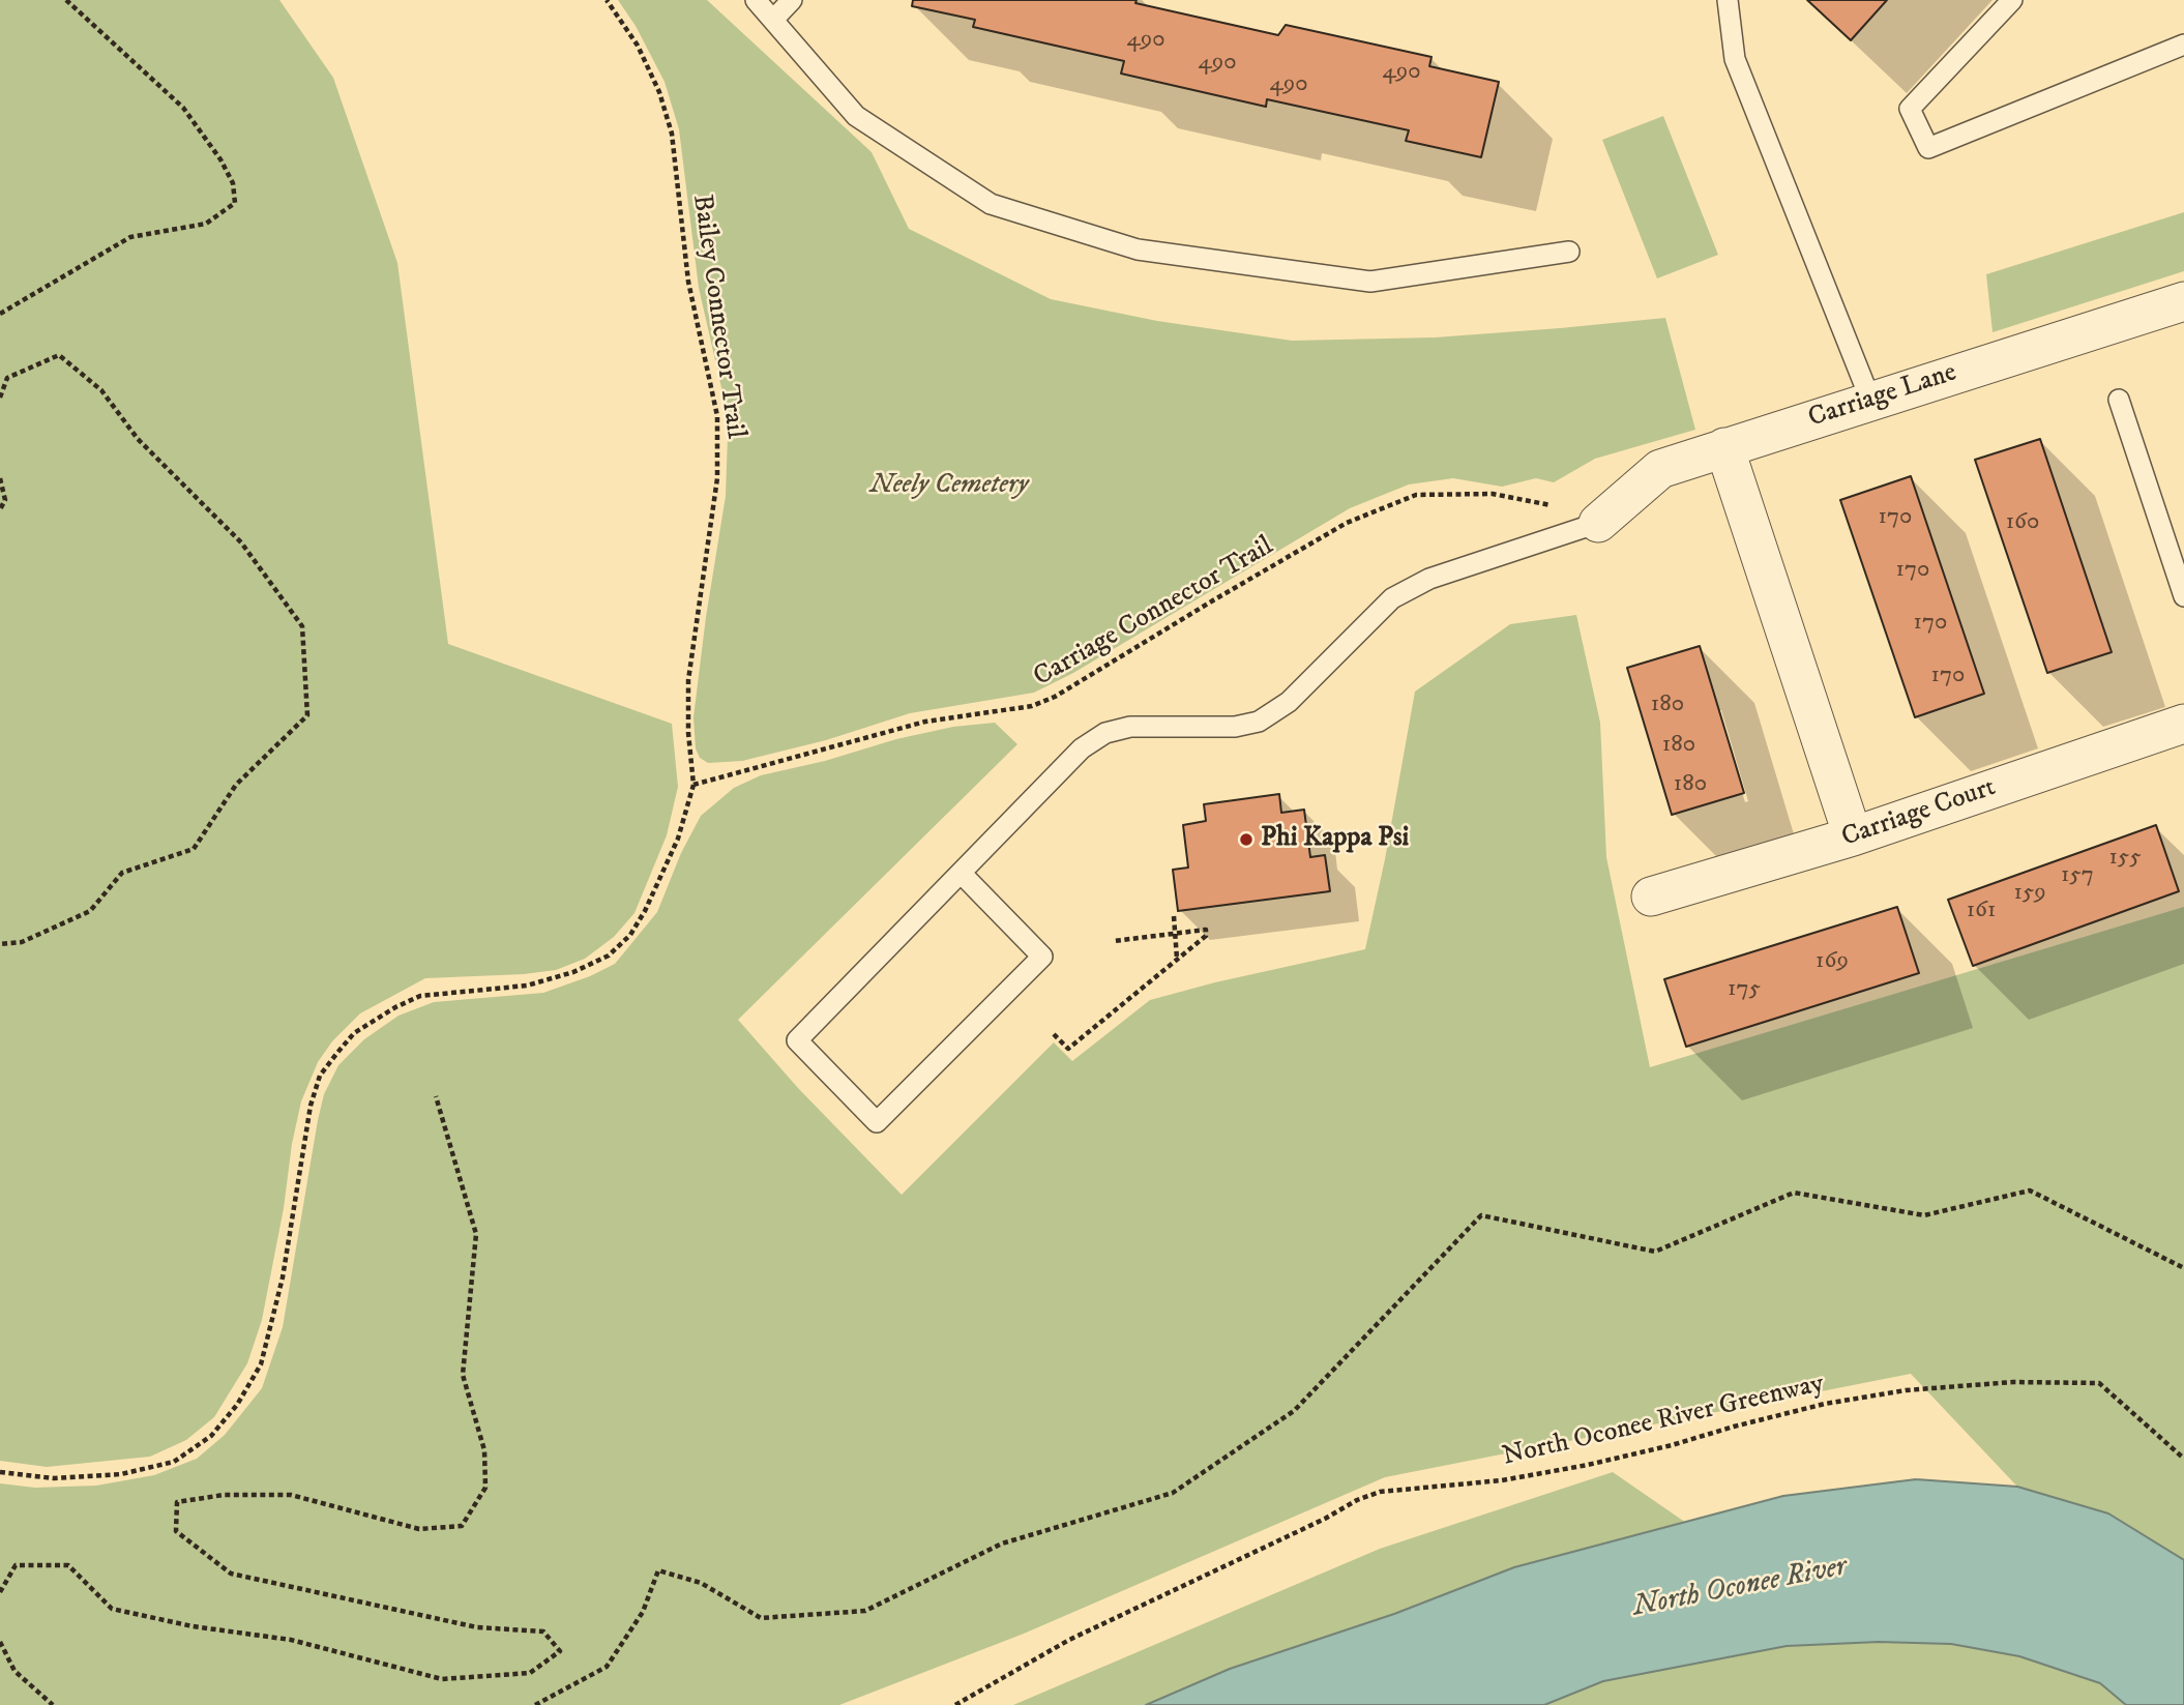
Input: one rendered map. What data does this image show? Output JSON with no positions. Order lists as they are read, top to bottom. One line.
{"streets":{"street":["Carriage Lane","Carriage Court"],"path":["Bailey Connector Trail","Carriage Connector Trail","North Oconee River Greenway"]},"crossings":[["Bailey Connector Trail","Carriage Connector Trail"]],"water":["North Oconee River"],"parks":["Neely Cemetery"],"places":["Phi Kappa Psi"],"house_numbers":["490","490","490","490","170","160","170","170","170","180","180","180","155","157","159","161","169","175"]}
